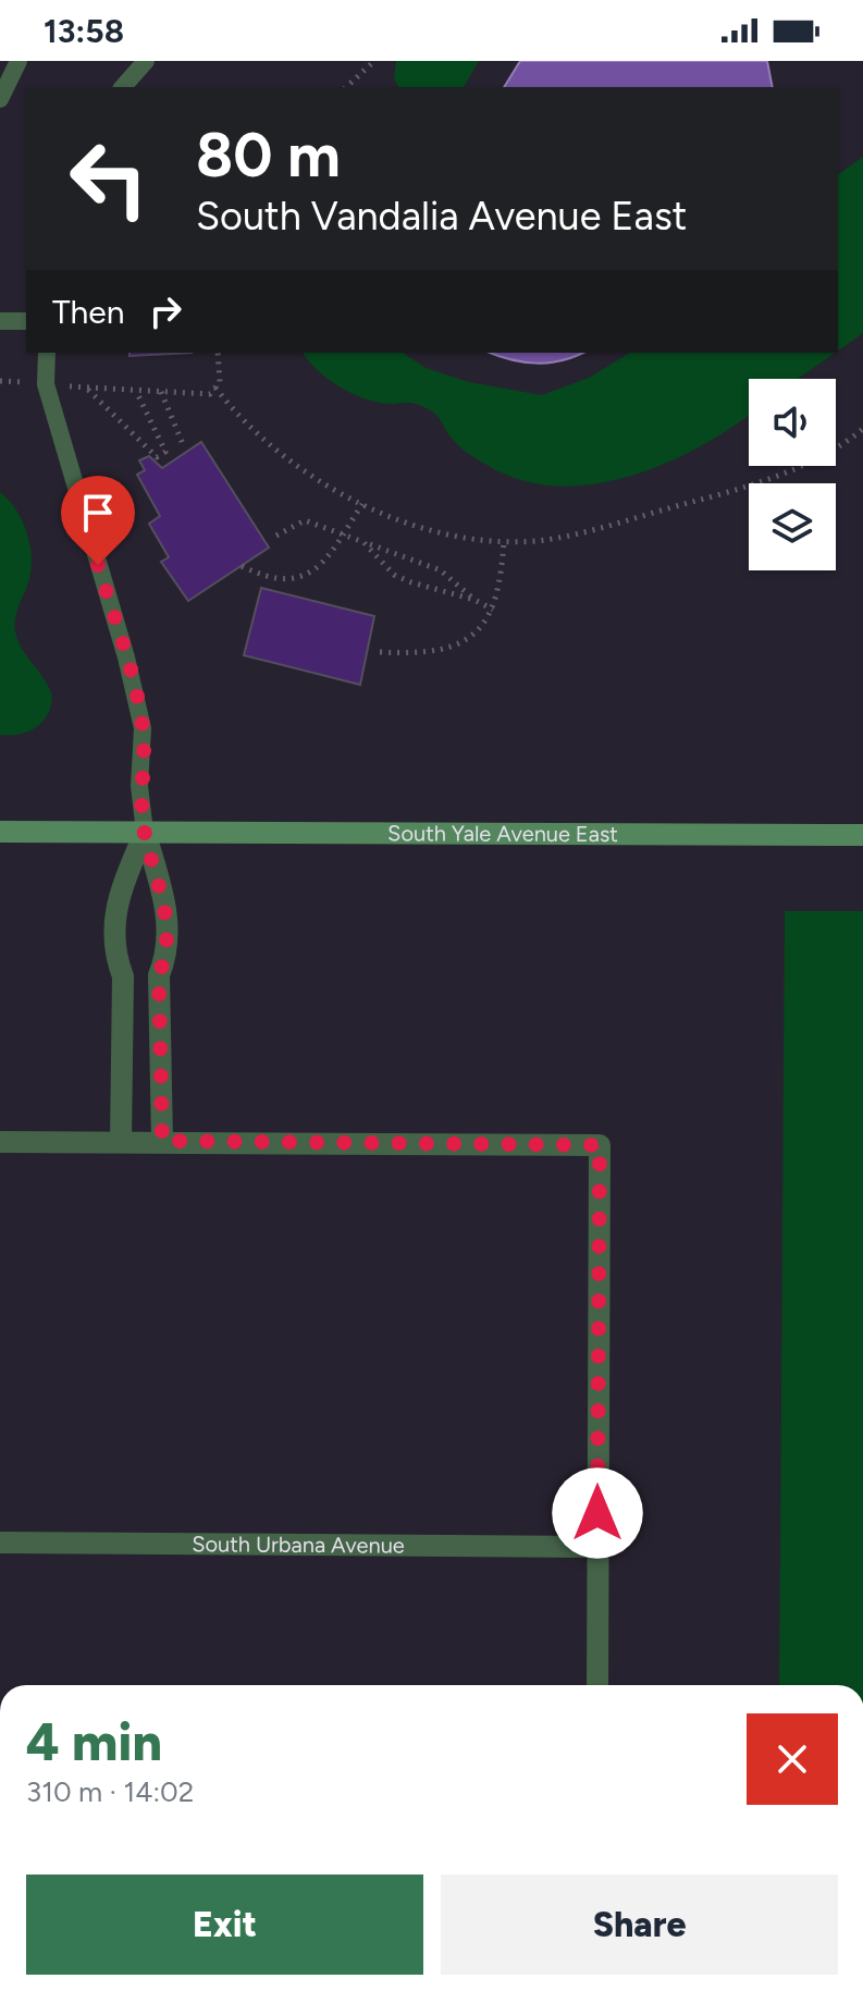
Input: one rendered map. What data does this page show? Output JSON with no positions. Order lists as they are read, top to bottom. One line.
{"streets":{"street":["South Yale Avenue East","South Urbana Avenue"]},"page":{"status":"13:58","turn":["80 m","South Vandalia Avenue East"],"then":"Then","heading":["4 min","310 m · 14:02"],"buttons":["Exit","Share"]}}
